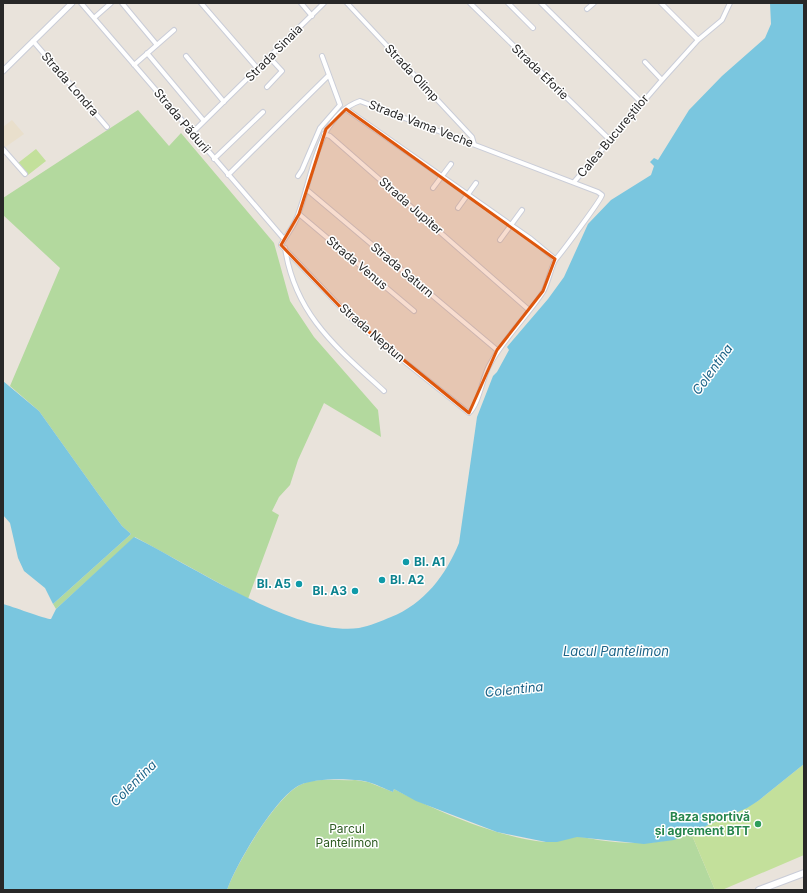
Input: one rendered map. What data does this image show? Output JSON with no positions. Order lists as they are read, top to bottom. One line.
{"streets":{"street":["Strada Sinaia","Strada Eforie","Strada Olimp","Strada Londra","Strada Pădurii","Strada Vama Veche","Calea Bucureștilor","Strada Jupiter","Strada Venus","Strada Saturn","Strada Neptun"]},"crossings":[["Strada Sinaia","Strada Pădurii"],["Strada Eforie","Calea Bucureștilor"],["Strada Olimp","Strada Vama Veche"],["Strada Pădurii","Strada Vama Veche"],["Strada Vama Veche","Calea Bucureștilor"],["Strada Vama Veche","Strada Jupiter"],["Strada Vama Veche","Strada Venus"],["Strada Vama Veche","Strada Saturn"],["Strada Vama Veche","Strada Neptun"],["Strada Saturn","Strada Neptun"]],"water":["Colentina","Lacul Pantelimon"],"parks":["Parcul Pantelimon"],"places":["Bl. A1","Bl. A2","Bl. A5","Bl. A3","Baza sportivă și agrement BTT"]}
